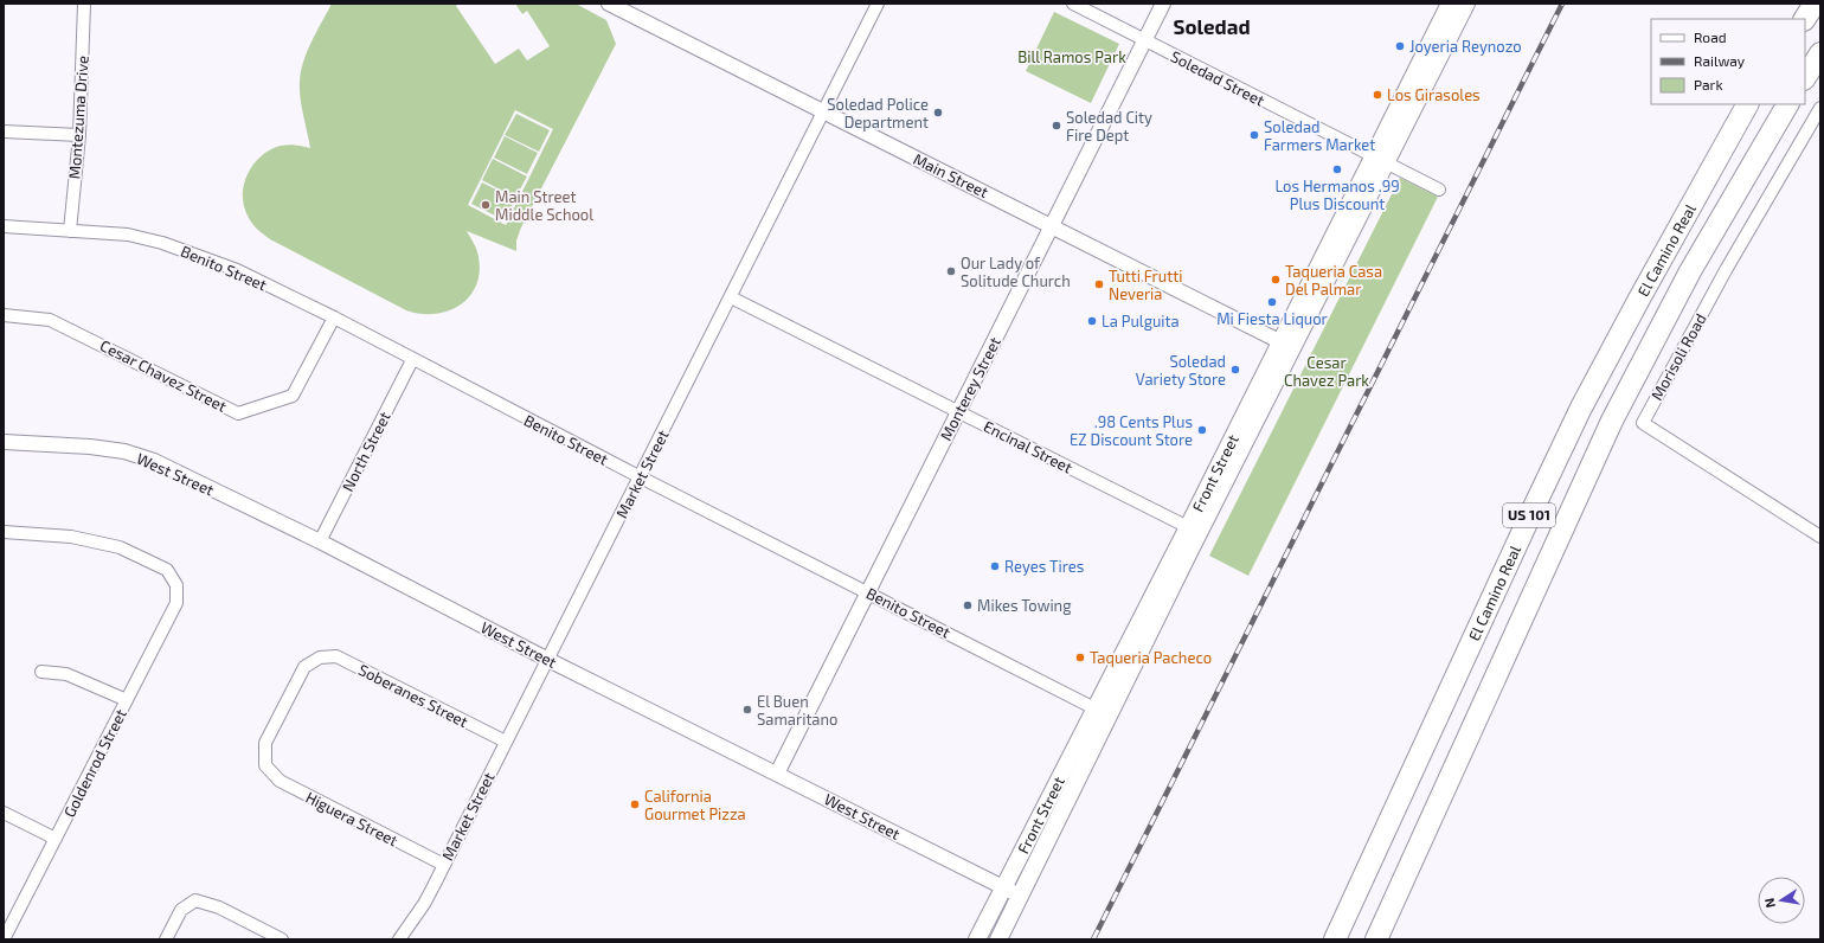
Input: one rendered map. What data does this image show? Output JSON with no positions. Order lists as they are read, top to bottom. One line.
{"streets":{"highway":["El Camino Real","US 101"],"main road":["Front Street"],"street":["Soledad Street","Montezuma Drive","Main Street","Benito Street","Morisoli Road","Cesar Chavez Street","Monterey Street","Encinal Street","North Street","West Street","Market Street","Soberanes Street","Goldenrod Street","Higuera Street"]},"crossings":[["Soledad Street","Monterey Street"],["Soledad Street","Front Street"],["Montezuma Drive","Benito Street"],["Main Street","Monterey Street"],["Main Street","Front Street"],["Main Street","Market Street"],["Benito Street","Cesar Chavez Street"],["Benito Street","Monterey Street"],["Benito Street","North Street"],["Benito Street","Front Street"],["Benito Street","Market Street"],["Monterey Street","Encinal Street"],["Monterey Street","West Street"],["Encinal Street","Front Street"],["Encinal Street","Market Street"],["North Street","West Street"],["Front Street","West Street"],["West Street","Market Street"],["Market Street","Soberanes Street"],["Market Street","Higuera Street"],["Soberanes Street","Higuera Street"]],"districts":["Soledad"],"parks":["Bill Ramos Park","Cesar Chavez Park"],"places":["Joyeria Reynozo","Los Girasoles","Soledad Police Department","Soledad City Fire Dept","Soledad Farmers Market","Los Hermanos .99 Plus Discount","Main Street Middle School","Our Lady of Solitude Church","Taqueria Casa Del Palmar","Tutti Frutti Neveria","Mi Fiesta Liquor","La Pulguita","Soledad Variety Store",".98 Cents Plus EZ Discount Store","Reyes Tires","Mikes Towing","Taqueria Pacheco","El Buen Samaritano","California Gourmet Pizza"],"legend":["Road","Railway","Park"],"north":"left"}
